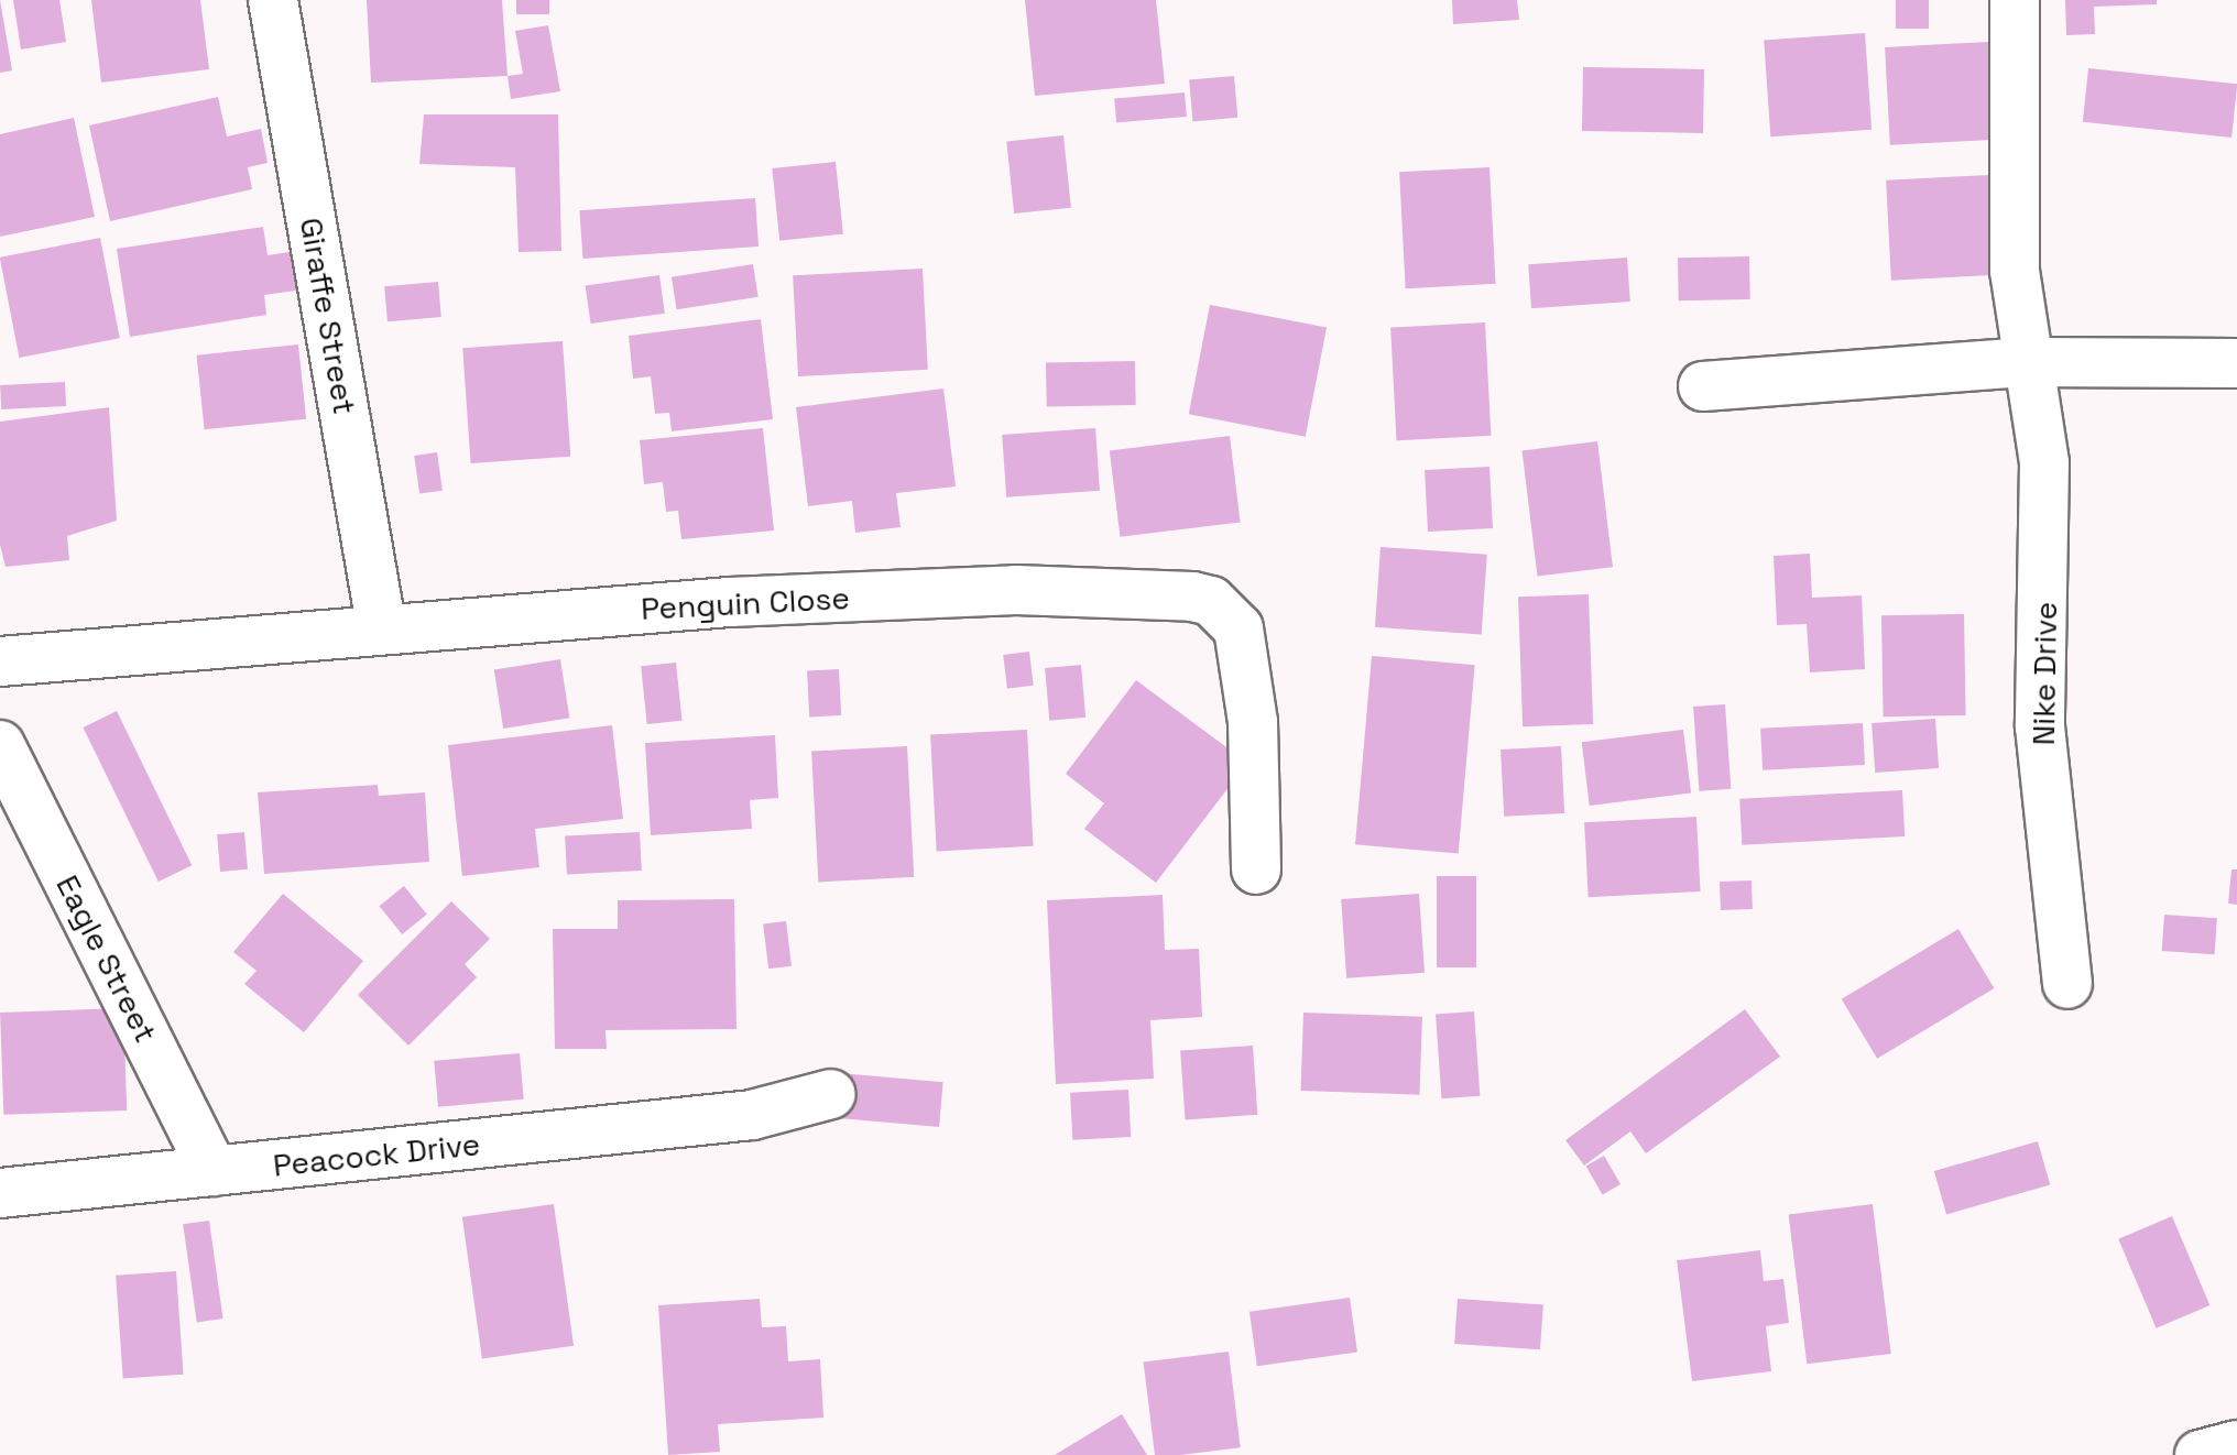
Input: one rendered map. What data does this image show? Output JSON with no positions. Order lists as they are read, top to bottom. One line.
{"streets":{"street":["Giraffe Street","Penguin Close","Nike Drive","Eagle Street","Peacock Drive"]},"crossings":[["Giraffe Street","Penguin Close"],["Eagle Street","Peacock Drive"]]}
